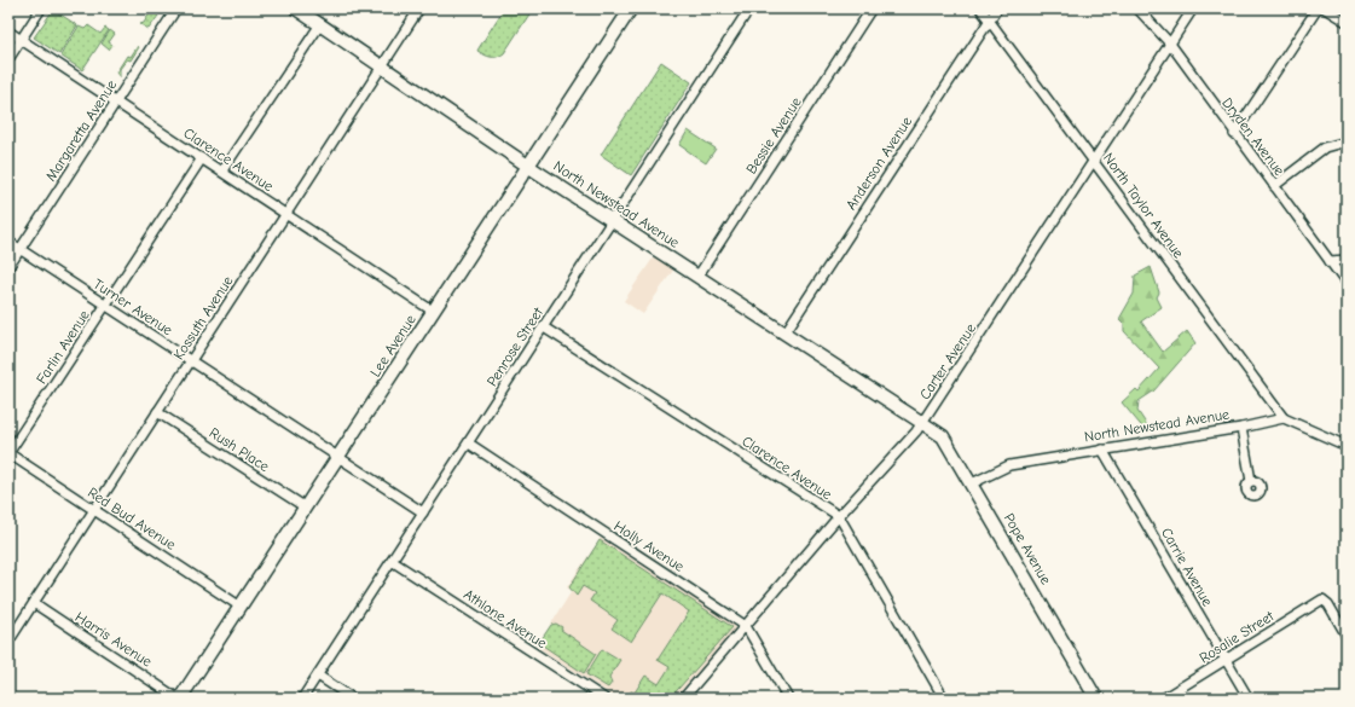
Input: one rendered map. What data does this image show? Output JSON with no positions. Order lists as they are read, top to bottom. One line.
{"streets":{"street":["Margaretta Avenue","Bessie Avenue","Dryden Avenue","Clarence Avenue","Anderson Avenue","North Newstead Avenue","North Taylor Avenue","Turner Avenue","Kossuth Avenue","Lee Avenue","Farlin Avenue","Penrose Street","Carter Avenue","Rush Place","Red Bud Avenue","Holly Avenue","Pope Avenue","Carrie Avenue","Athlone Avenue","Rosalie Street","Harris Avenue"]},"crossings":[["Margaretta Avenue","Clarence Avenue"],["Margaretta Avenue","Turner Avenue"],["Bessie Avenue","North Newstead Avenue"],["Dryden Avenue","Carter Avenue"],["Clarence Avenue","Kossuth Avenue"],["Clarence Avenue","Lee Avenue"],["Clarence Avenue","Farlin Avenue"],["Clarence Avenue","Penrose Street"],["Clarence Avenue","Carter Avenue"],["Anderson Avenue","North Newstead Avenue"],["Anderson Avenue","North Taylor Avenue"],["North Newstead Avenue","North Taylor Avenue"],["North Newstead Avenue","Kossuth Avenue"],["North Newstead Avenue","Lee Avenue"],["North Newstead Avenue","Penrose Street"],["North Newstead Avenue","Carter Avenue"],["North Newstead Avenue","Pope Avenue"],["North Newstead Avenue","Carrie Avenue"],["North Taylor Avenue","Carter Avenue"],["Turner Avenue","Kossuth Avenue"],["Turner Avenue","Lee Avenue"],["Turner Avenue","Farlin Avenue"],["Kossuth Avenue","Rush Place"],["Kossuth Avenue","Red Bud Avenue"],["Kossuth Avenue","Harris Avenue"],["Lee Avenue","Rush Place"],["Lee Avenue","Red Bud Avenue"],["Lee Avenue","Harris Avenue"],["Farlin Avenue","Red Bud Avenue"],["Penrose Street","Holly Avenue"],["Penrose Street","Athlone Avenue"],["Carter Avenue","Holly Avenue"],["Carter Avenue","Pope Avenue"],["Carrie Avenue","Rosalie Street"]]}
